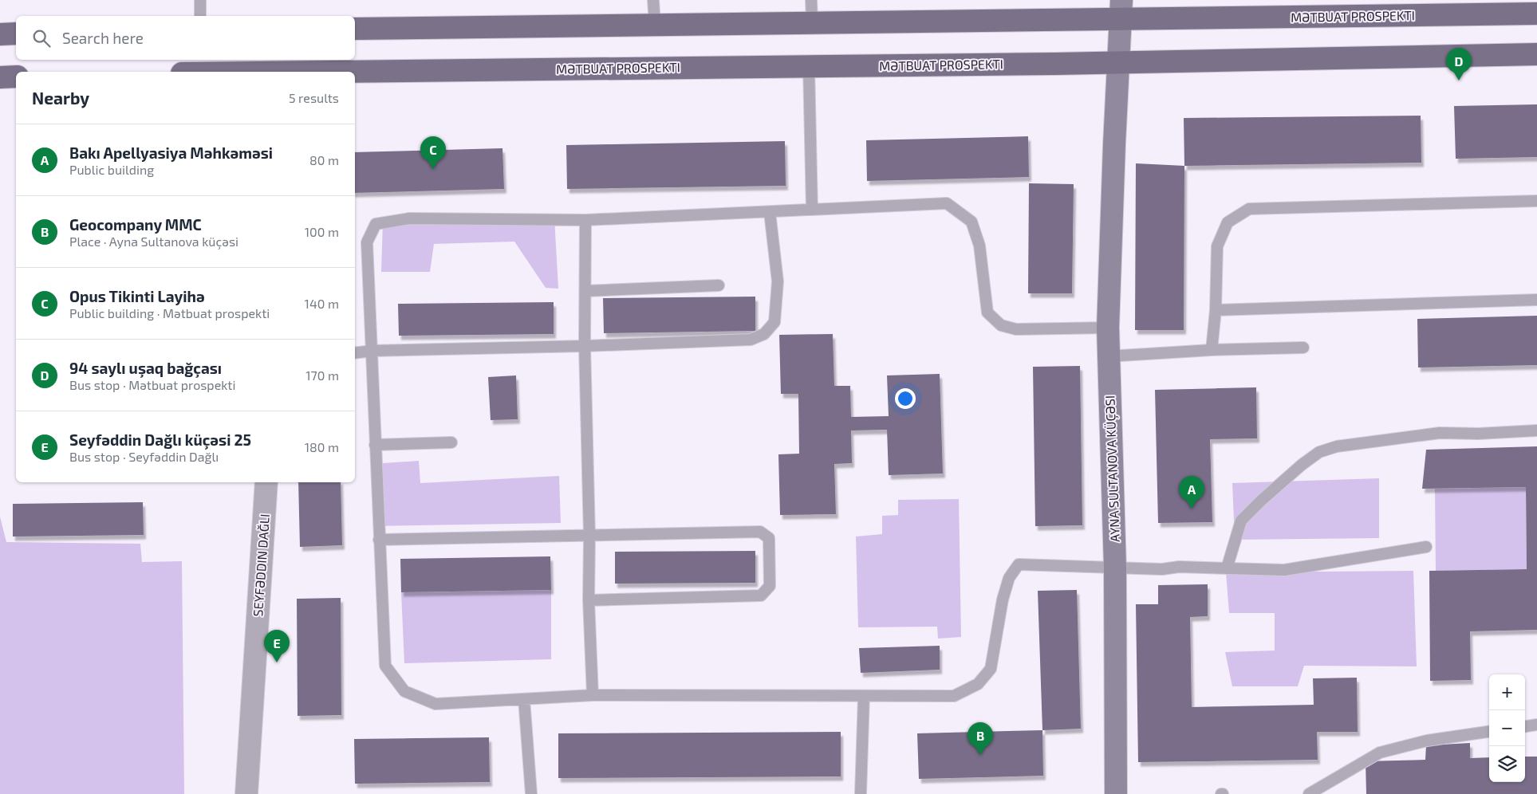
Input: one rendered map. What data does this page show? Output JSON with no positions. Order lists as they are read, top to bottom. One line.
{"streets":{"main road":["MƏTBUAT PROSPEKTI","AYNA SULTANOVA KÜÇƏSI"]},"crossings":[["MƏTBUAT PROSPEKTI","AYNA SULTANOVA KÜÇƏSI"]],"page":{"search":"Search here","pins":["D","C","A","E","B"],"heading":["Nearby","5 results"],"list":[{"mark":"A","name":"Bakı Apellyasiya Məhkəməsi","note":"Public building","value":"80 m"},{"mark":"B","name":"Geocompany MMC","note":"Place · Ayna Sultanova küçəsi","value":"100 m"},{"mark":"C","name":"Opus Tikinti Layihə","note":"Public building · Mətbuat prospekti","value":"140 m"},{"mark":"D","name":"94 saylı uşaq bağçası","note":"Bus stop · Mətbuat prospekti","value":"170 m"},{"mark":"E","name":"Seyfəddin Dağlı küçəsi 25","note":"Bus stop · Seyfəddin Dağlı","value":"180 m"}],"map_buttons":["+","−"]}}
